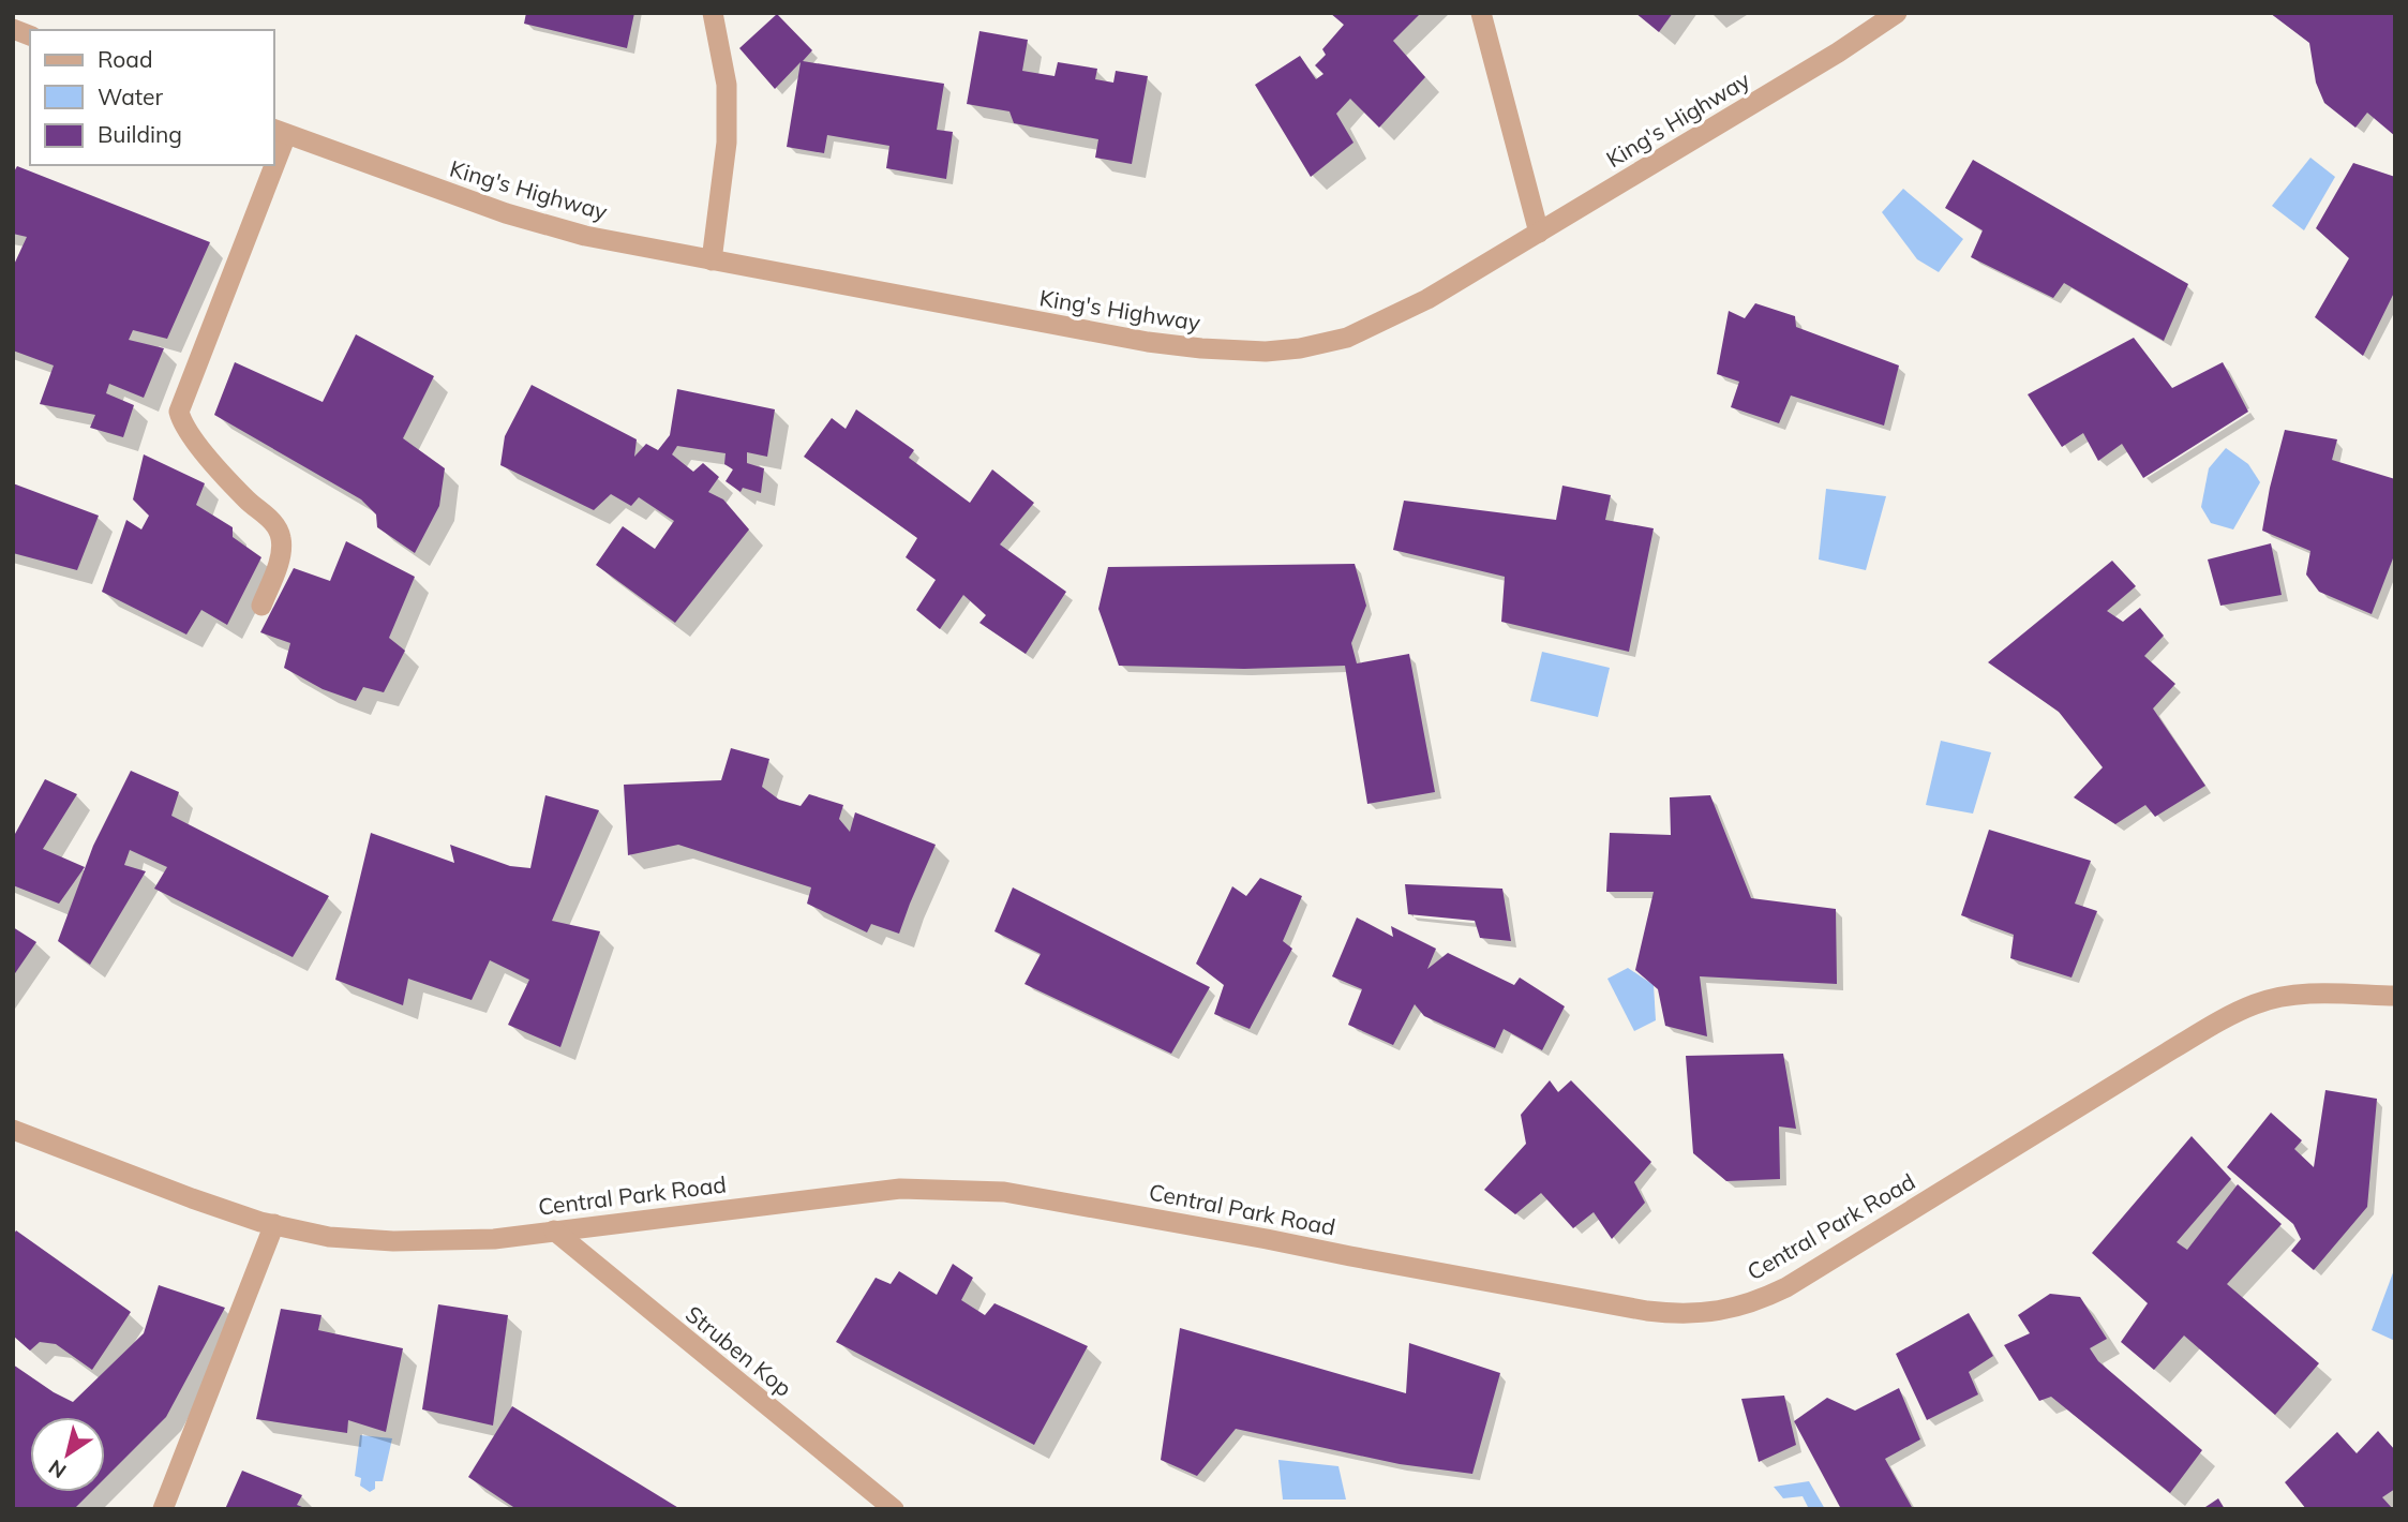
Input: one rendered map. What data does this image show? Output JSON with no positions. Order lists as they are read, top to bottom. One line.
{"streets":{"street":["King's Highway","Central Park Road","Struben Kop"]},"crossings":[["Central Park Road","Struben Kop"]],"legend":["Road","Water","Building"],"north":"bottom left"}
